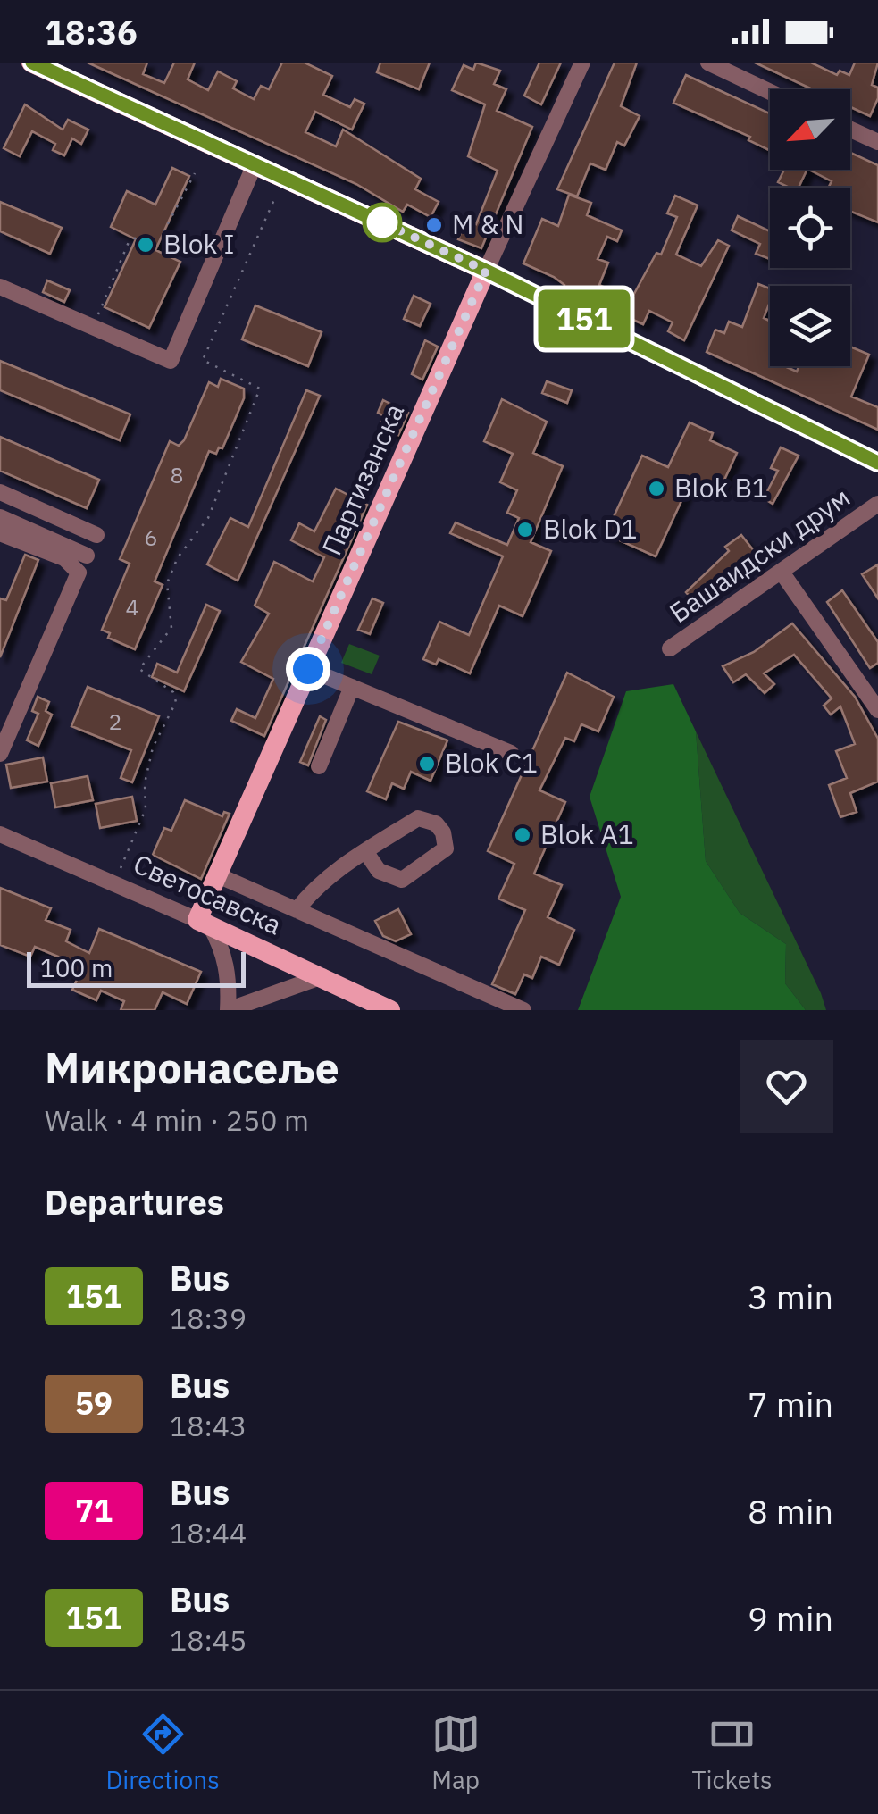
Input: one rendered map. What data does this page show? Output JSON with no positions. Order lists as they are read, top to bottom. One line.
{"streets":{"main road":["Партизанска","Светосавска"],"street":["Башаидски друм"]},"crossings":[["Партизанска","Светосавска"]],"places":["M & N","Blok I","Blok B1","Blok D1","Blok C1","Blok A1"],"lines":["bus line 151"],"house_numbers":["8","6","4","2"],"scale_bar":"100 m","north":"bottom left","page":{"status":"18:36","on_map":"151","scale":"100 m","heading":[["Микронасеље","Walk · 4 min · 250 m"],"Departures"],"list":[{"mark":"151","name":"Bus","note":"18:39","value":"3 min"},{"mark":"59","name":"Bus","note":"18:43","value":"7 min"},{"mark":"71","name":"Bus","note":"18:44","value":"8 min"},{"mark":"151","name":"Bus","note":"18:45","value":"9 min"}],"tabs":["Directions","Map","Tickets"]}}
